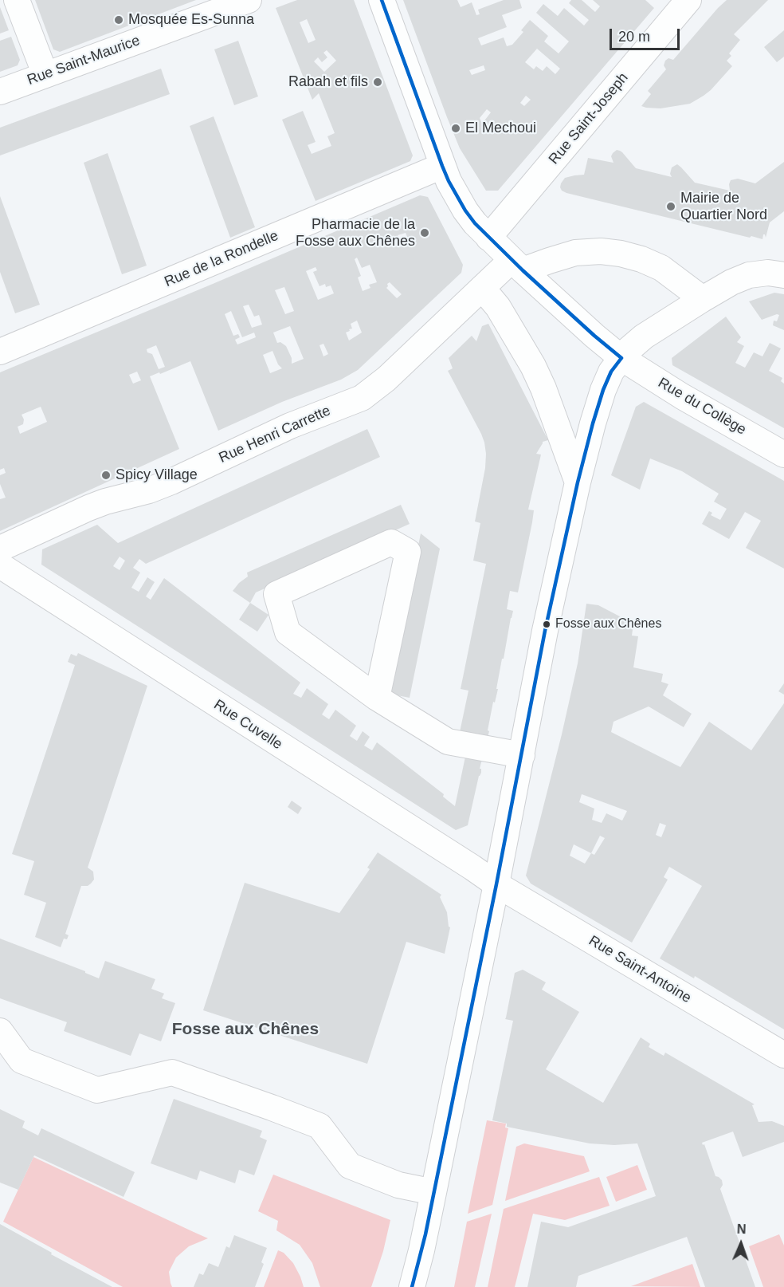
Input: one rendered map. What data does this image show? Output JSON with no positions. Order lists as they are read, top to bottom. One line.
{"streets":{"street":["Rue Saint-Maurice","Rue Saint-Joseph","Rue de la Rondelle","Rue du Collège","Rue Henri Carrette","Rue Cuvelle","Rue Saint-Antoine"]},"crossings":[["Rue Saint-Joseph","Rue du Collège"],["Rue de la Rondelle","Rue du Collège"],["Rue du Collège","Rue Henri Carrette"],["Rue Cuvelle","Rue Saint-Antoine"]],"districts":["Fosse aux Chênes"],"places":["Mosquée Es-Sunna","Rabah et fils","El Mechoui","Mairie de Quartier Nord","Pharmacie de la Fosse aux Chênes","Spicy Village","Fosse aux Chênes"],"scale_bar":"20 m","north":"top"}
